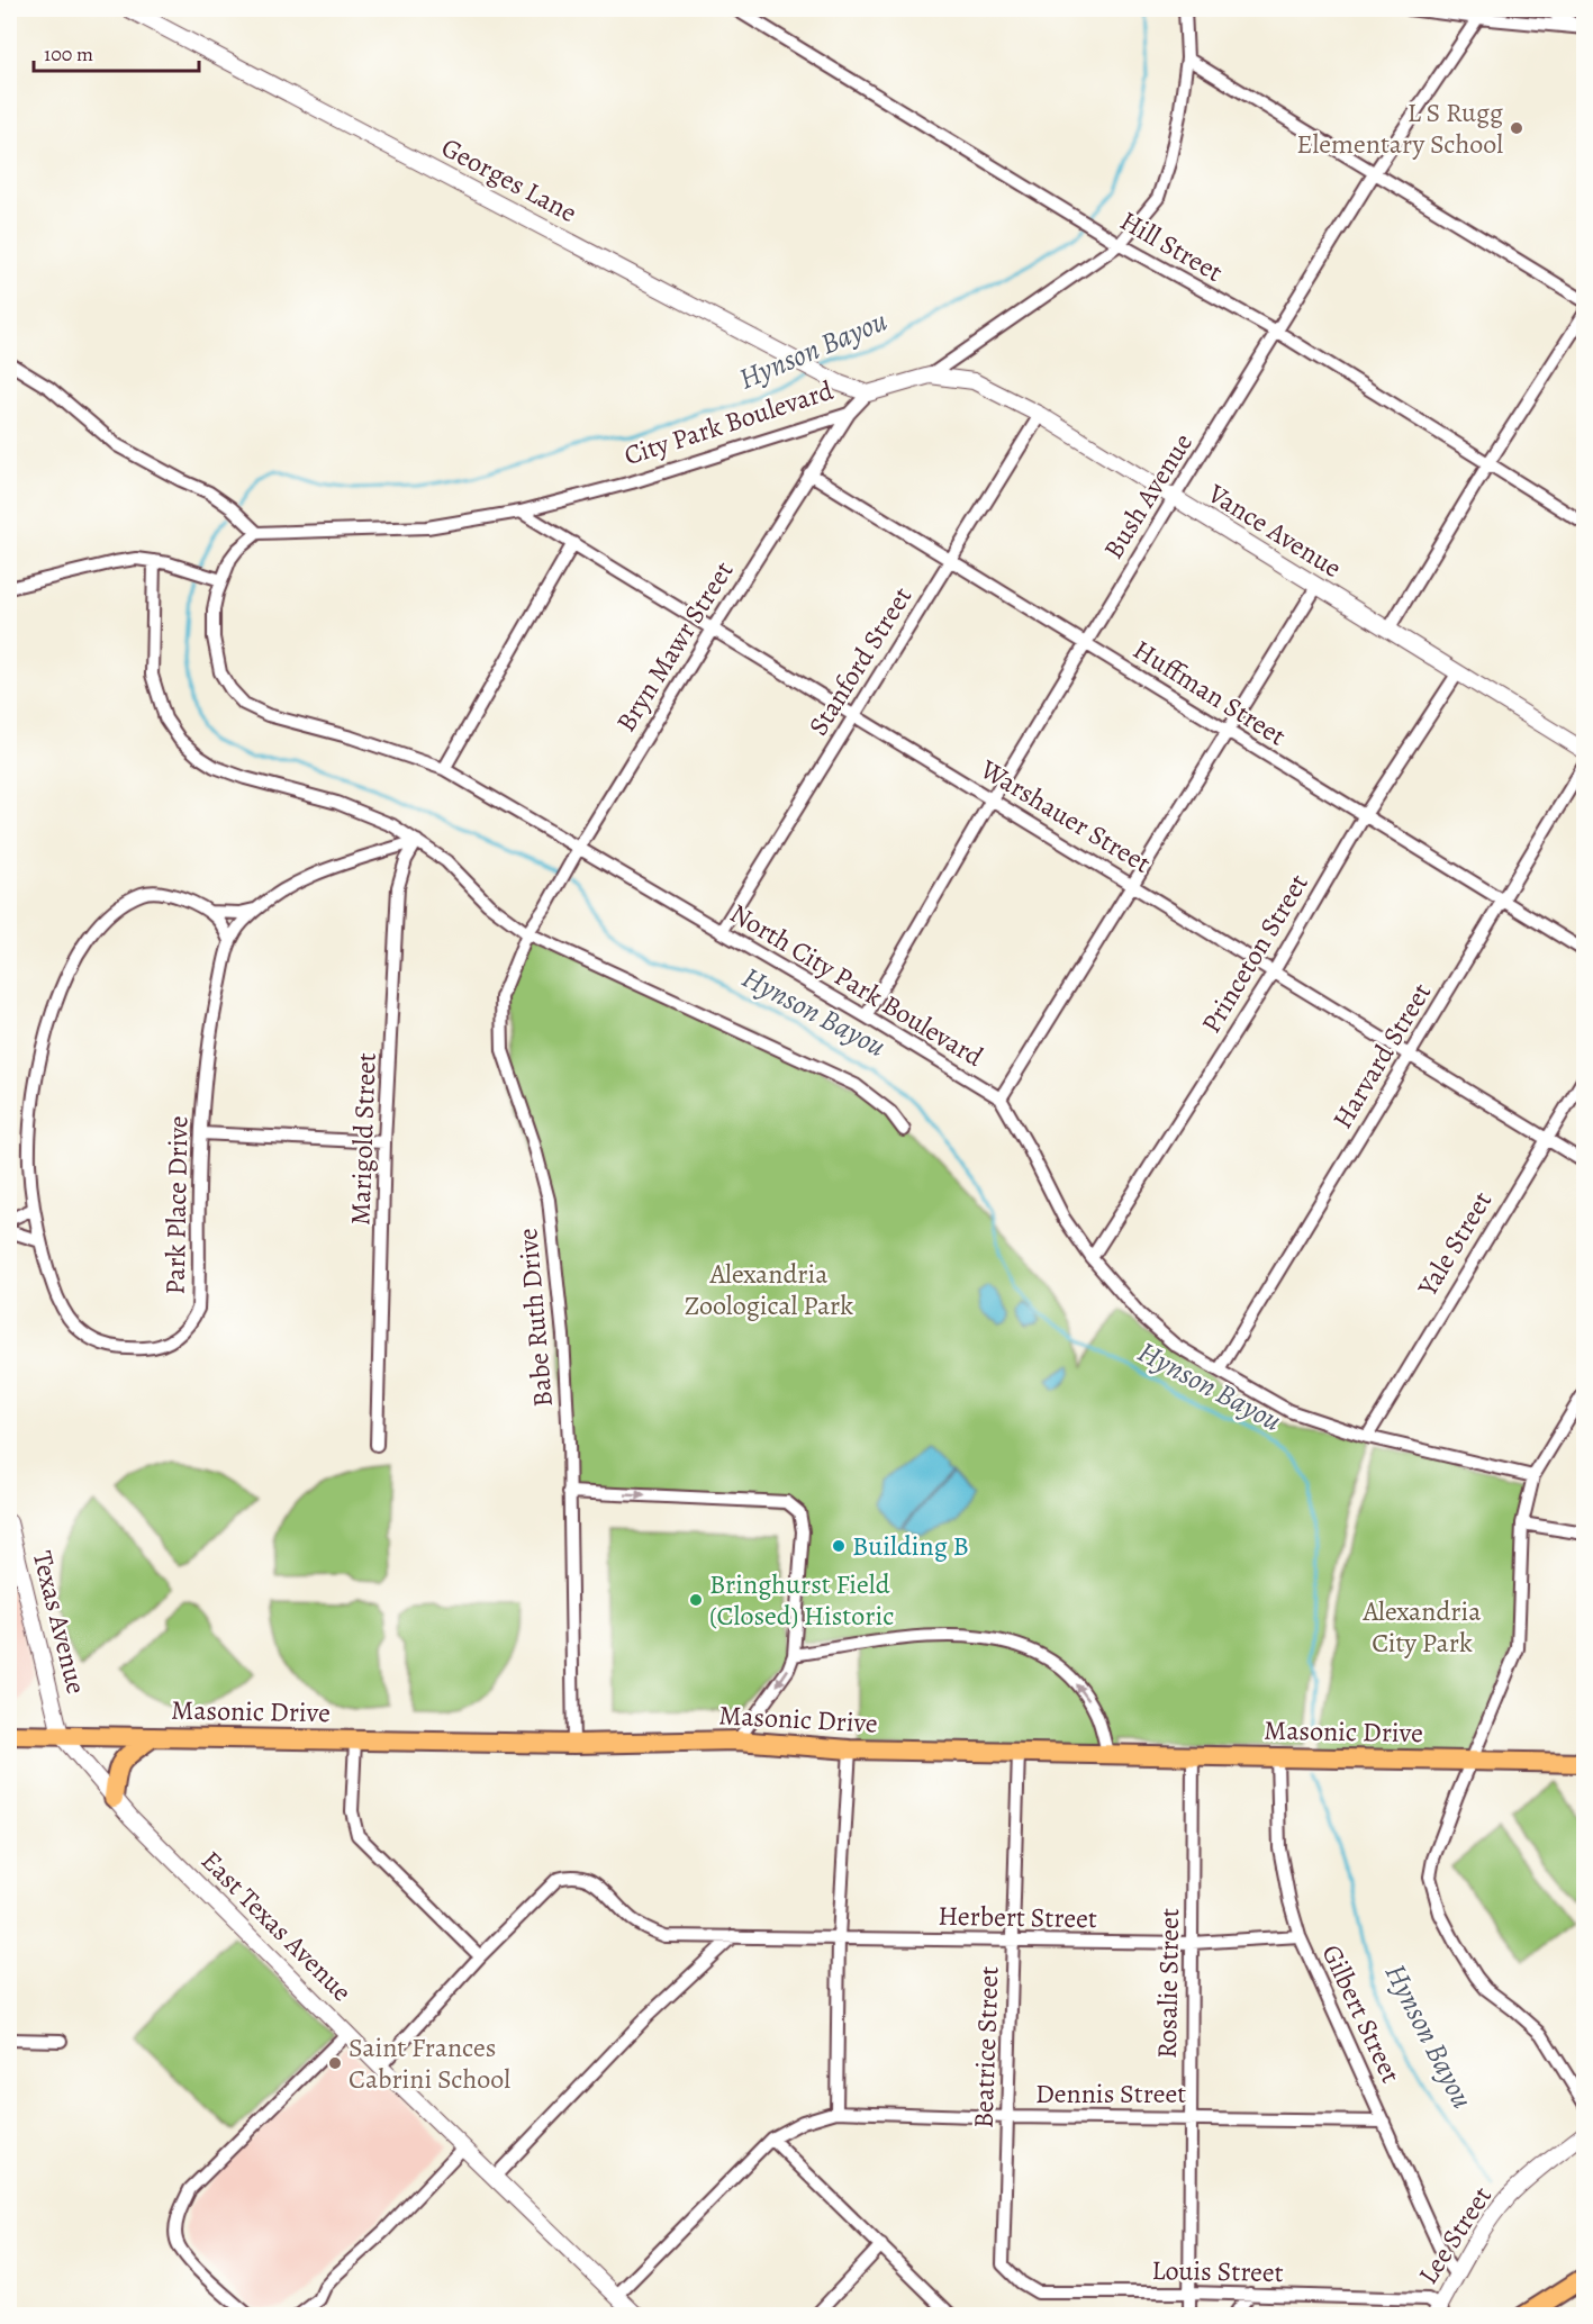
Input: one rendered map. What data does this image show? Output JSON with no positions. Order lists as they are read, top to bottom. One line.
{"streets":{"main road":["Masonic Drive"],"street":["Georges Lane","Hill Street","City Park Boulevard","Bush Avenue","Vance Avenue","Bryn Mawr Street","Stanford Street","Huffman Street","Warshauer Street","Princeton Street","North City Park Boulevard","Harvard Street","Marigold Street","Park Place Drive","Yale Street","Babe Ruth Drive","Texas Avenue","Herbert Street","East Texas Avenue","Rosalie Street","Gilbert Street","Beatrice Street","Dennis Street","Lee Street","Louis Street"]},"crossings":[["Georges Lane","City Park Boulevard"],["Hill Street","City Park Boulevard"],["Hill Street","Bush Avenue"],["City Park Boulevard","Vance Avenue"],["City Park Boulevard","Bryn Mawr Street"],["City Park Boulevard","Warshauer Street"],["City Park Boulevard","North City Park Boulevard"],["Bush Avenue","Vance Avenue"],["Bush Avenue","Huffman Street"],["Bush Avenue","Warshauer Street"],["Bush Avenue","North City Park Boulevard"],["Vance Avenue","Stanford Street"],["Vance Avenue","Princeton Street"],["Bryn Mawr Street","Huffman Street"],["Bryn Mawr Street","Warshauer Street"],["Bryn Mawr Street","North City Park Boulevard"],["Bryn Mawr Street","Babe Ruth Drive"],["Stanford Street","Huffman Street"],["Stanford Street","Warshauer Street"],["Stanford Street","North City Park Boulevard"],["Huffman Street","Princeton Street"],["Huffman Street","Harvard Street"],["Warshauer Street","Princeton Street"],["Warshauer Street","Harvard Street"],["Warshauer Street","Yale Street"],["Princeton Street","North City Park Boulevard"],["North City Park Boulevard","Harvard Street"],["North City Park Boulevard","Yale Street"],["Marigold Street","Park Place Drive"],["Babe Ruth Drive","Masonic Drive"],["Texas Avenue","Masonic Drive"],["Texas Avenue","East Texas Avenue"],["Masonic Drive","East Texas Avenue"],["Masonic Drive","Rosalie Street"],["Masonic Drive","Gilbert Street"],["Masonic Drive","Beatrice Street"],["Herbert Street","Rosalie Street"],["Herbert Street","Gilbert Street"],["Herbert Street","Beatrice Street"],["East Texas Avenue","Dennis Street"],["Rosalie Street","Dennis Street"],["Rosalie Street","Louis Street"],["Gilbert Street","Dennis Street"],["Gilbert Street","Lee Street"],["Beatrice Street","Dennis Street"],["Beatrice Street","Louis Street"],["Lee Street","Louis Street"]],"water":["Hynson Bayou"],"parks":["Alexandria Zoological Park","Alexandria City Park"],"places":["L S Rugg Elementary School","Building B","Bringhurst Field (Closed) Historic","Saint Frances Cabrini School"],"scale_bar":"100 m"}
